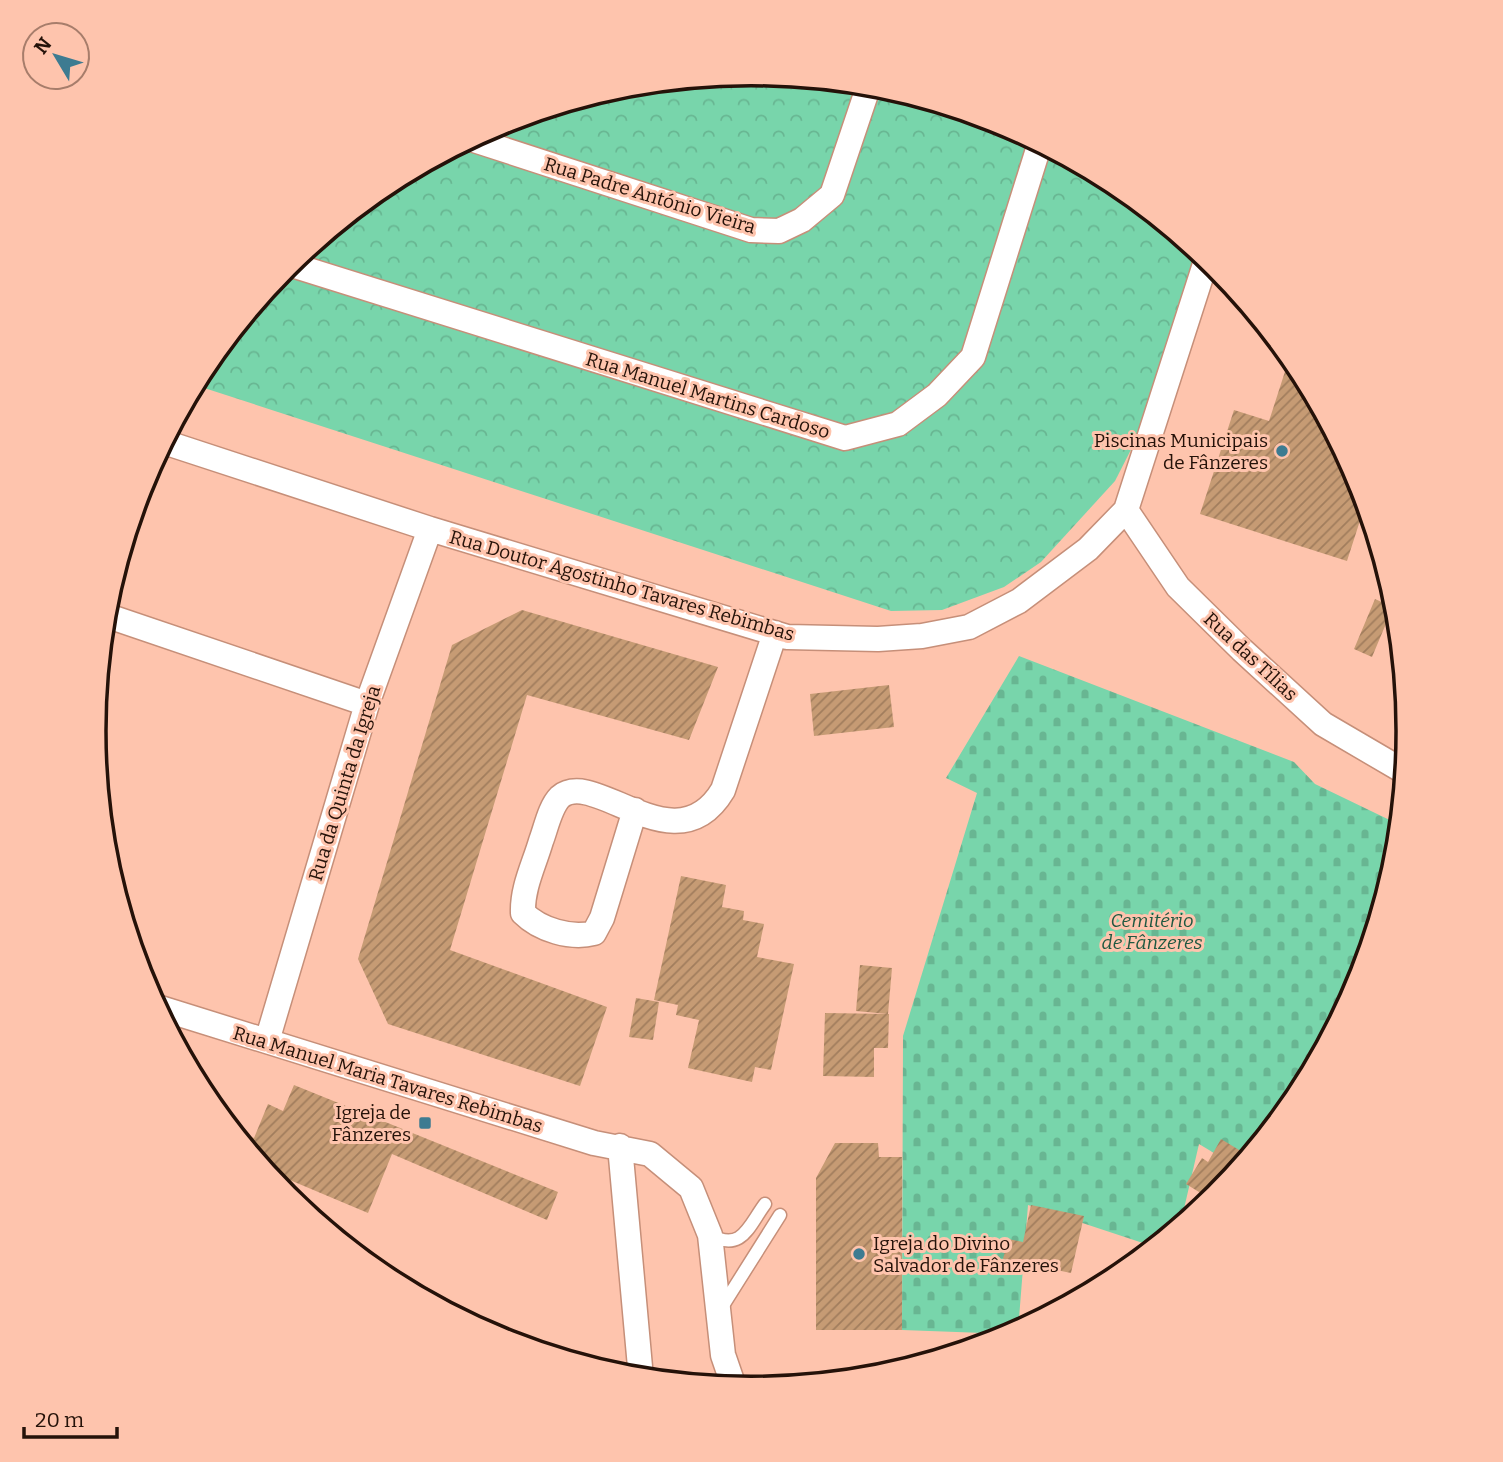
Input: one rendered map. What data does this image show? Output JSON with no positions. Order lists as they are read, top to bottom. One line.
{"streets":{"street":["Rua Padre António Vieira","Rua Manuel Martins Cardoso","Rua Doutor Agostinho Tavares Rebimbas","Rua das Tílias","Rua da Quinta da Igreja","Rua Manuel Maria Tavares Rebimbas"]},"crossings":[["Rua Doutor Agostinho Tavares Rebimbas","Rua das Tílias"],["Rua Doutor Agostinho Tavares Rebimbas","Rua da Quinta da Igreja"],["Rua da Quinta da Igreja","Rua Manuel Maria Tavares Rebimbas"]],"parks":["Cemitério de Fânzeres"],"places":{"other":["Piscinas Municipais de Fânzeres","Igreja do Divino Salvador de Fânzeres"],"transit":["Igreja de Fânzeres"]},"scale_bar":"20 m","north":"top left"}
